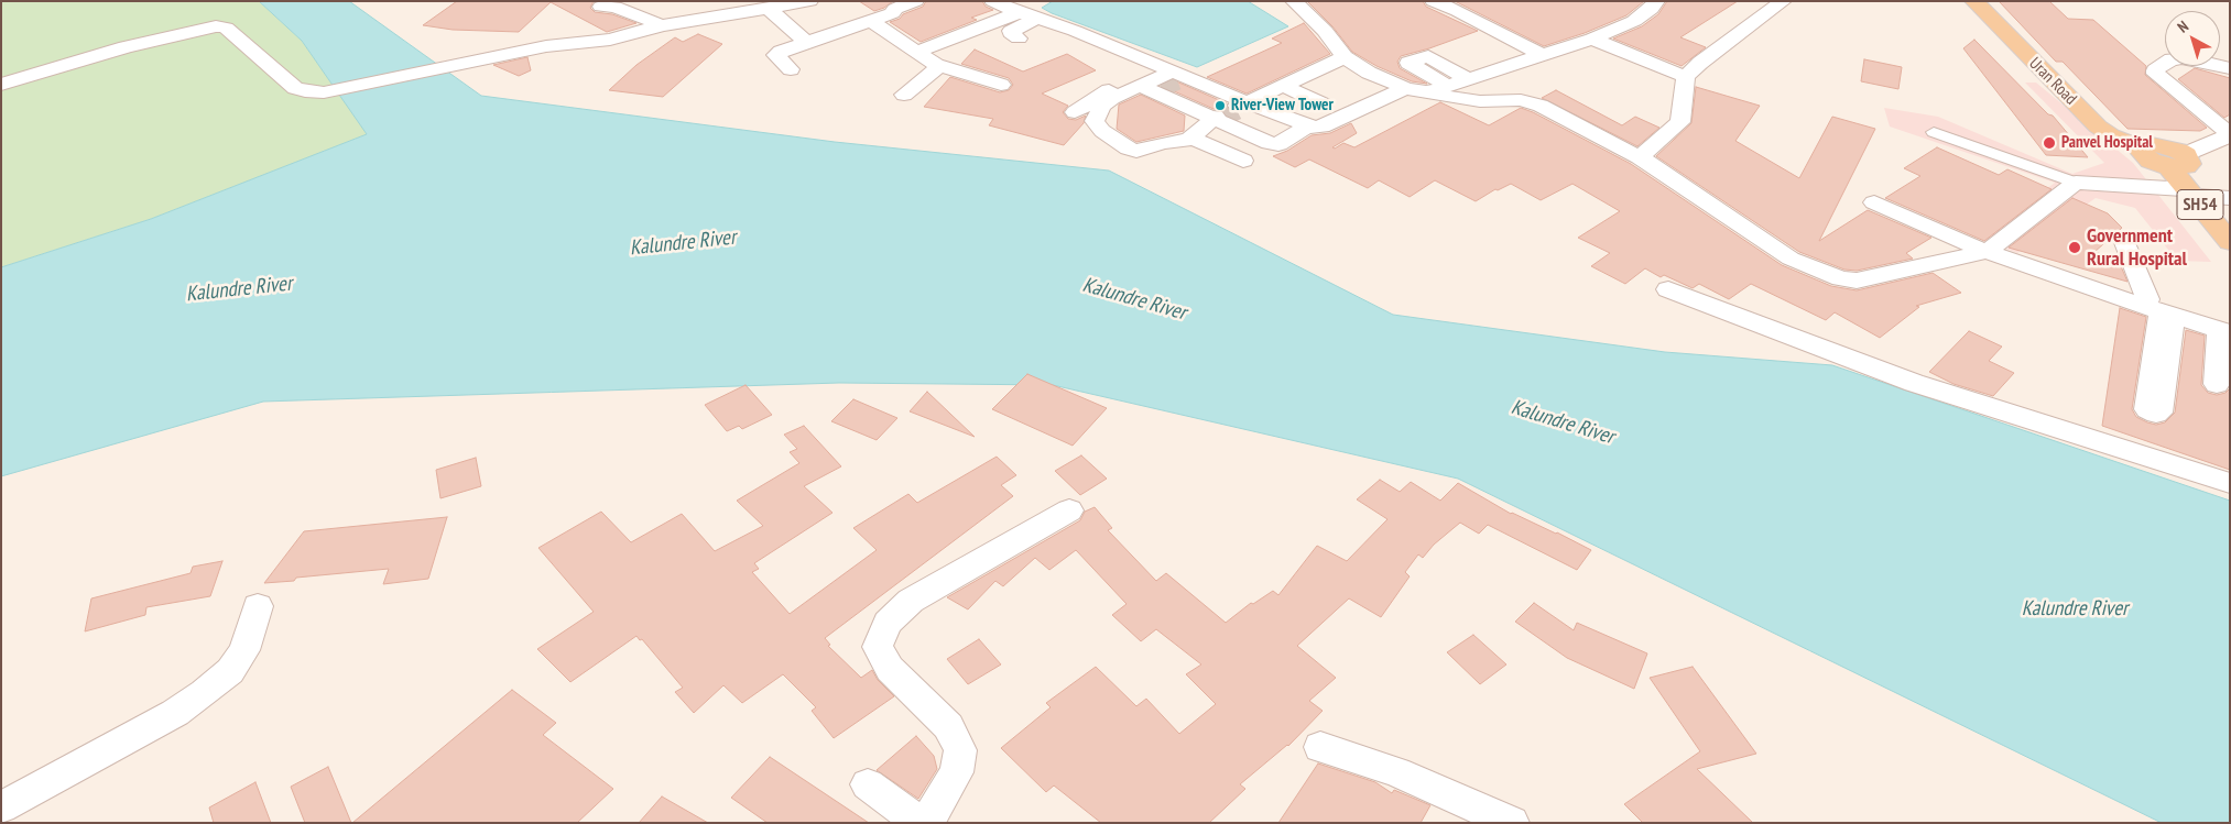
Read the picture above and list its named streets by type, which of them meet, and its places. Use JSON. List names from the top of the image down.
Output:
{
  "streets": {
    "main road": ["Uran Road", "SH54"]
  },
  "water": ["Kalundre River"],
  "places": ["River-View Tower", "Panvel Hospital", "Government Rural Hospital"],
  "north": "top left"
}
